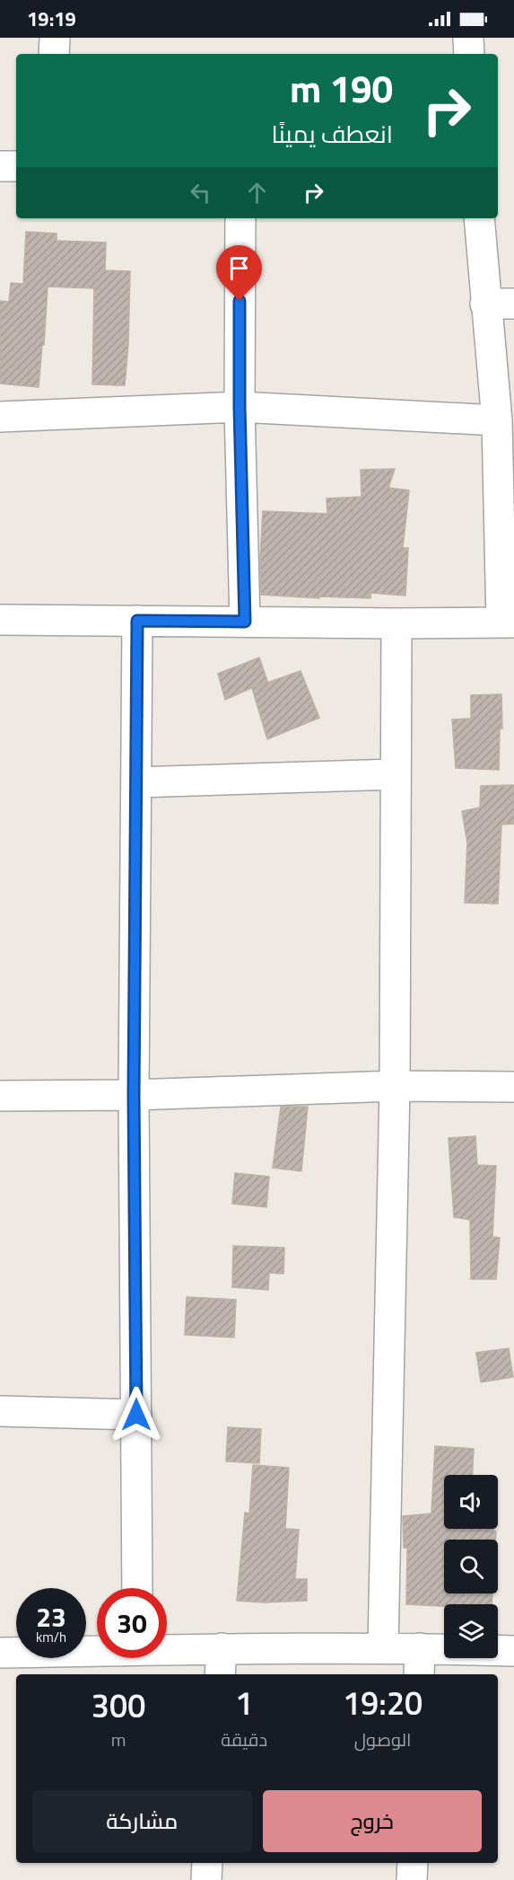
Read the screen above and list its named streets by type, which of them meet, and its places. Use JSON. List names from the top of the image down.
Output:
{
  "page": {
    "status": "19:19",
    "turn": ["190 m", "انعطف يمينًا"],
    "speed": "23 km/h",
    "limit": "30",
    "eta": [
      "19:20",
      "الوصول",
      "1",
      "دقيقة",
      "300",
      "m"
    ],
    "buttons": ["خروج", "مشاركة"]
  }
}
